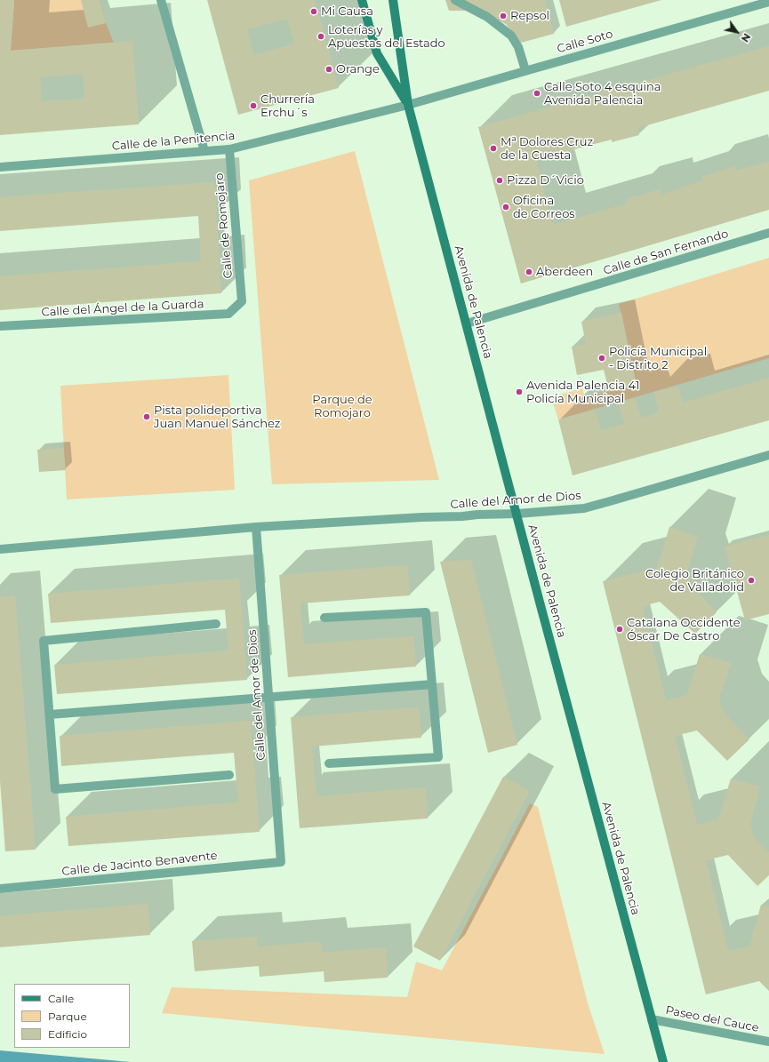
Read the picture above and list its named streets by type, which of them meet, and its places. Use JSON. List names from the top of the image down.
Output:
{
  "streets": {
    "main road": ["Avenida de Palencia"],
    "street": [
      "Calle Soto",
      "Calle de la Penitencia",
      "Calle de Romojaro",
      "Calle de San Fernando",
      "Calle del Ángel de la Guarda",
      "Calle del Amor de Dios",
      "Calle de Jacinto Benavente",
      "Paseo del Cauce"
    ]
  },
  "crossings": [
    ["Calle Soto", "Calle de la Penitencia"],
    ["Calle Soto", "Avenida de Palencia"],
    ["Calle de la Penitencia", "Calle de Romojaro"],
    ["Calle de la Penitencia", "Avenida de Palencia"],
    ["Calle de Romojaro", "Calle del Ángel de la Guarda"],
    ["Calle de San Fernando", "Avenida de Palencia"],
    ["Avenida de Palencia", "Calle del Amor de Dios"],
    ["Avenida de Palencia", "Paseo del Cauce"],
    ["Calle del Amor de Dios", "Calle de Jacinto Benavente"]
  ],
  "parks": ["Parque de Romojaro"],
  "places": [
    "Mi Causa",
    "Repsol",
    "Loterías y Apuestas del Estado",
    "Orange",
    "Calle Soto 4 esquina Avenida Palencia",
    "Churrería Erchu´s",
    "Mª Dolores Cruz de la Cuesta",
    "Pizza D´Vicio",
    "Oficina de Correos",
    "Aberdeen",
    "Policía Municipal - Distrito 2",
    "Avenida Palencia 41 Policía Municipal",
    "Pista polideportiva Juan Manuel Sánchez",
    "Colegio Británico de Valladolid",
    "Catalana Occidente Óscar De Castro"
  ],
  "legend": ["Calle", "Parque", "Edificio"],
  "north": "bottom right"
}
